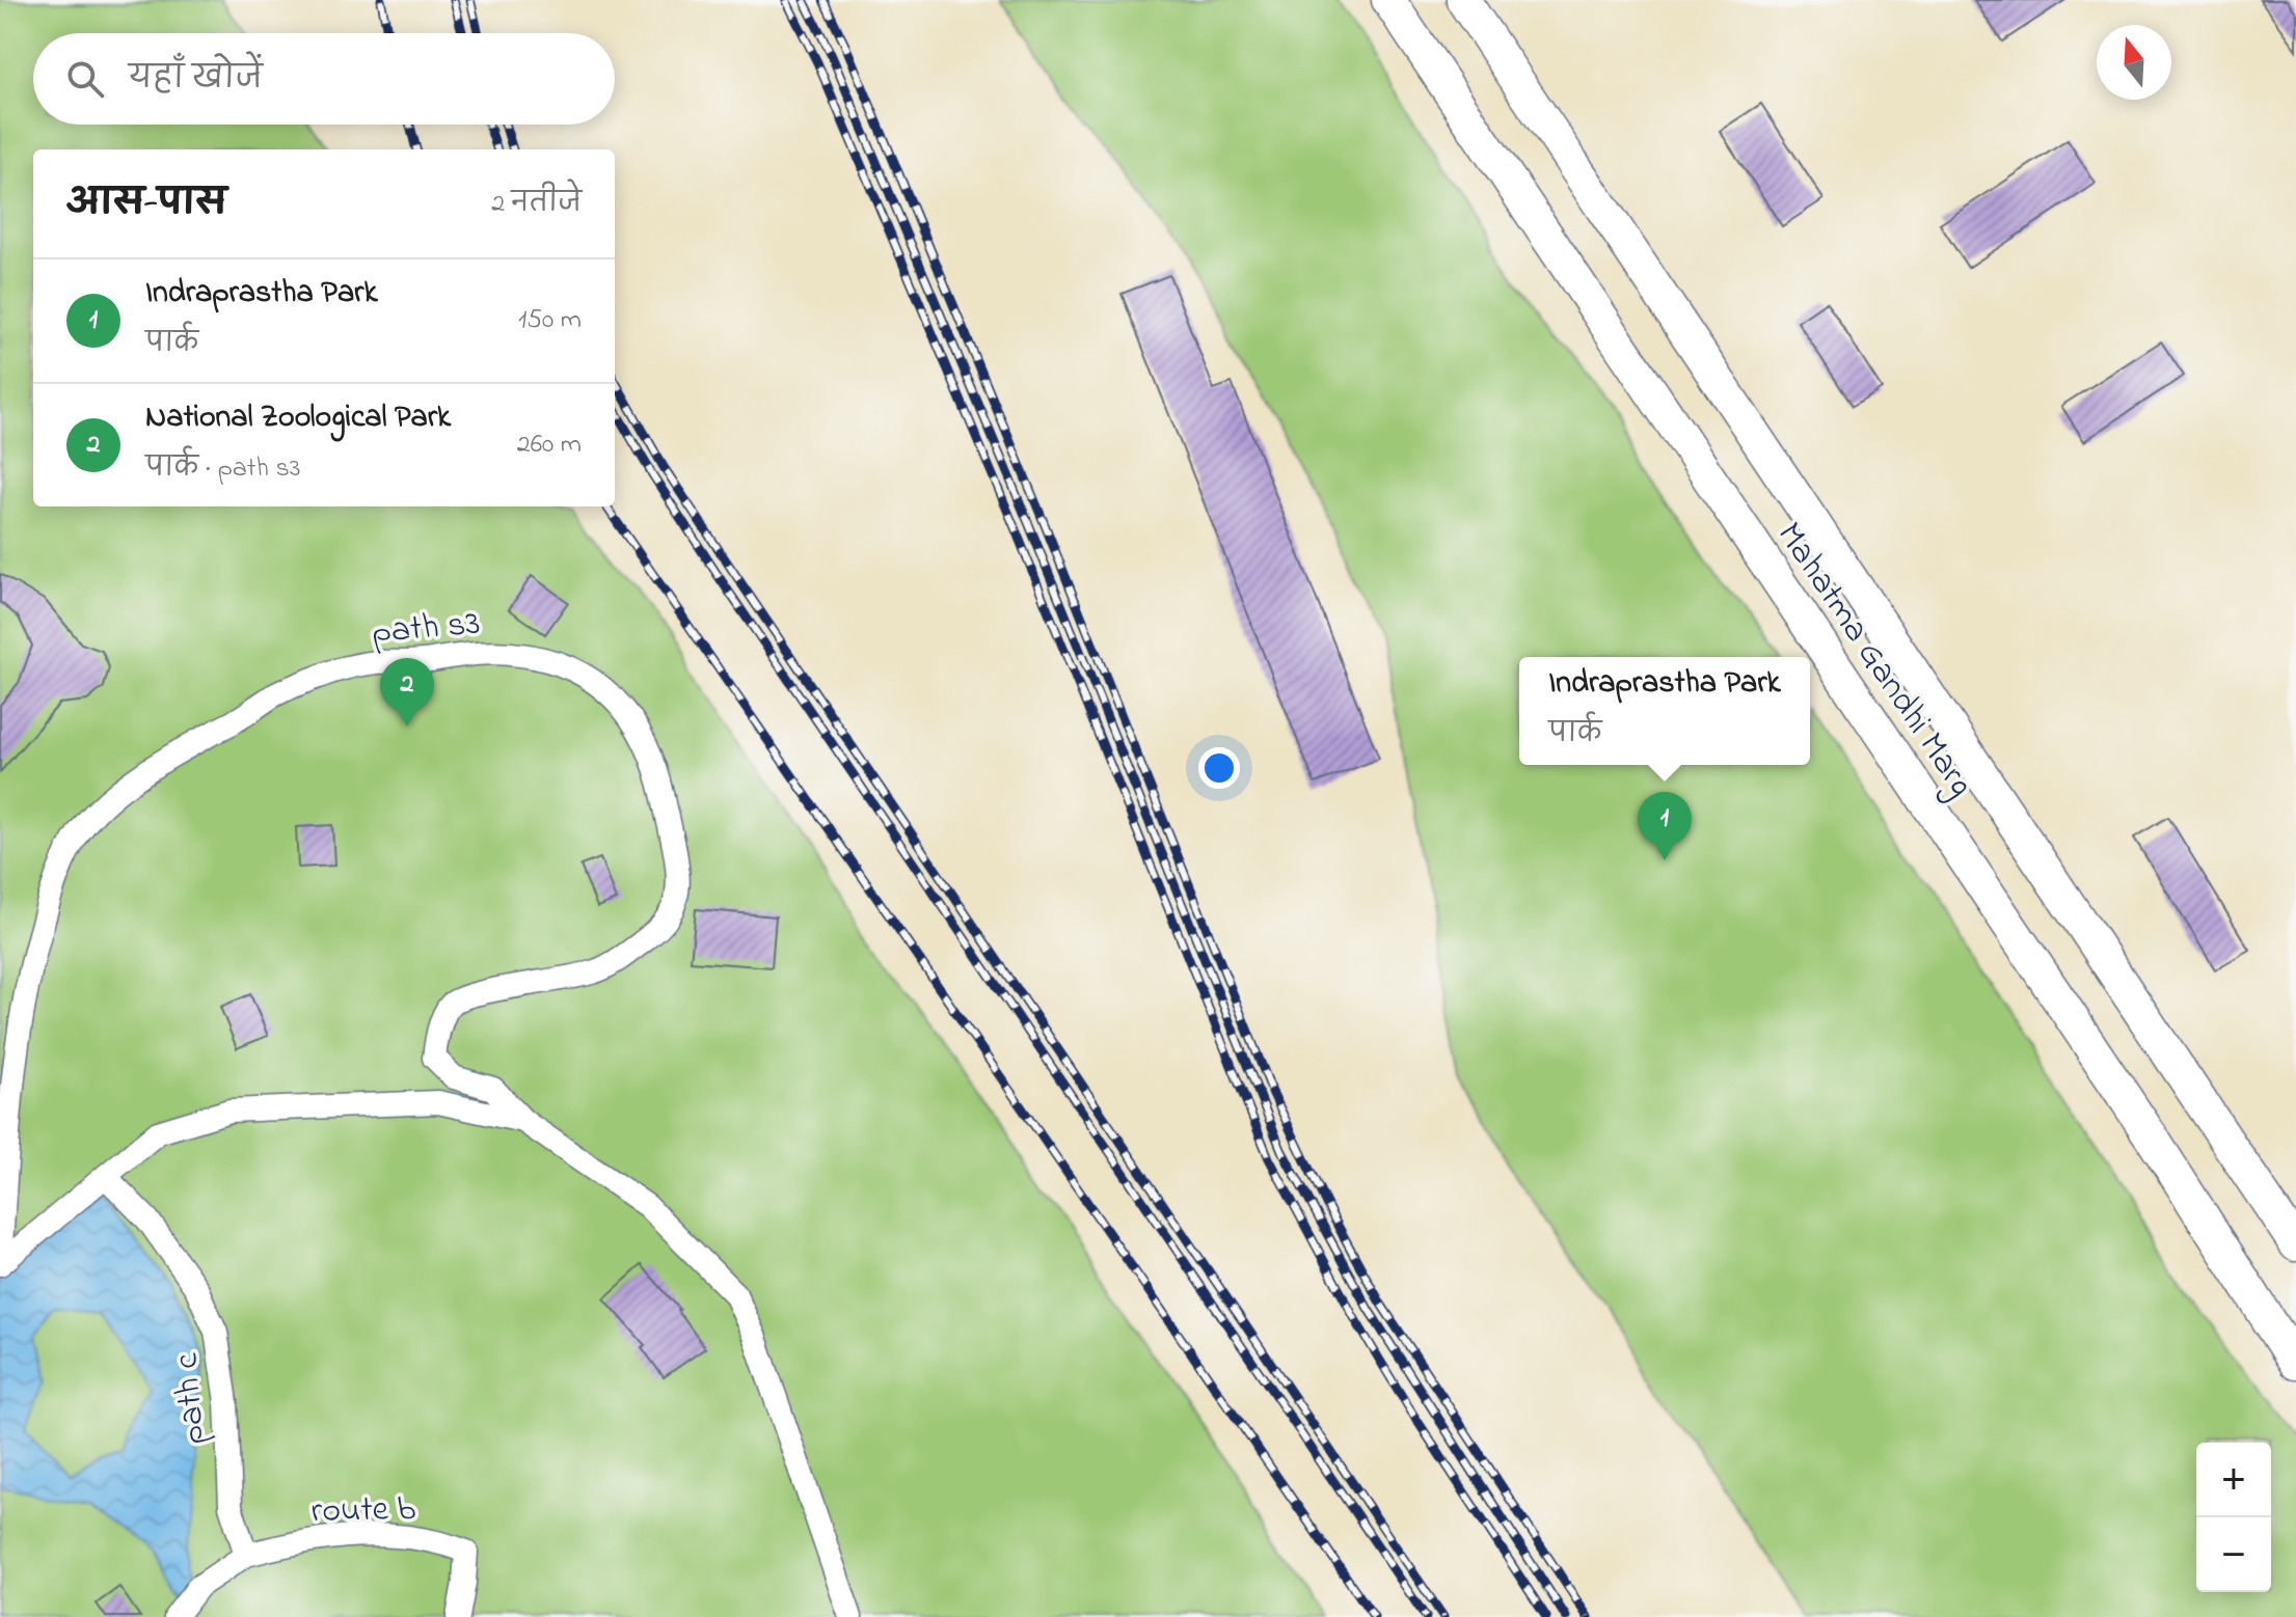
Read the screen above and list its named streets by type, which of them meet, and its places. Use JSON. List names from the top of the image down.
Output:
{
  "streets": {
    "highway": ["Mahatma Gandhi Marg"],
    "street": ["path s3", "path c", "route b"]
  },
  "crossings": [
    ["path c", "route b"]
  ],
  "north": "top",
  "page": {
    "search": "यहाँ खोजें",
    "heading": ["आस-पास", "2 नतीजे"],
    "list": [
      {
        "mark": "1",
        "name": "Indraprastha Park",
        "note": "पार्क",
        "value": "150 m"
      },
      {
        "mark": "2",
        "name": "National Zoological Park",
        "note": "पार्क · path s3",
        "value": "260 m"
      }
    ],
    "popup": ["Indraprastha Park", "पार्क"],
    "pins": ["2", "1"],
    "map_buttons": ["+", "−"]
  }
}
